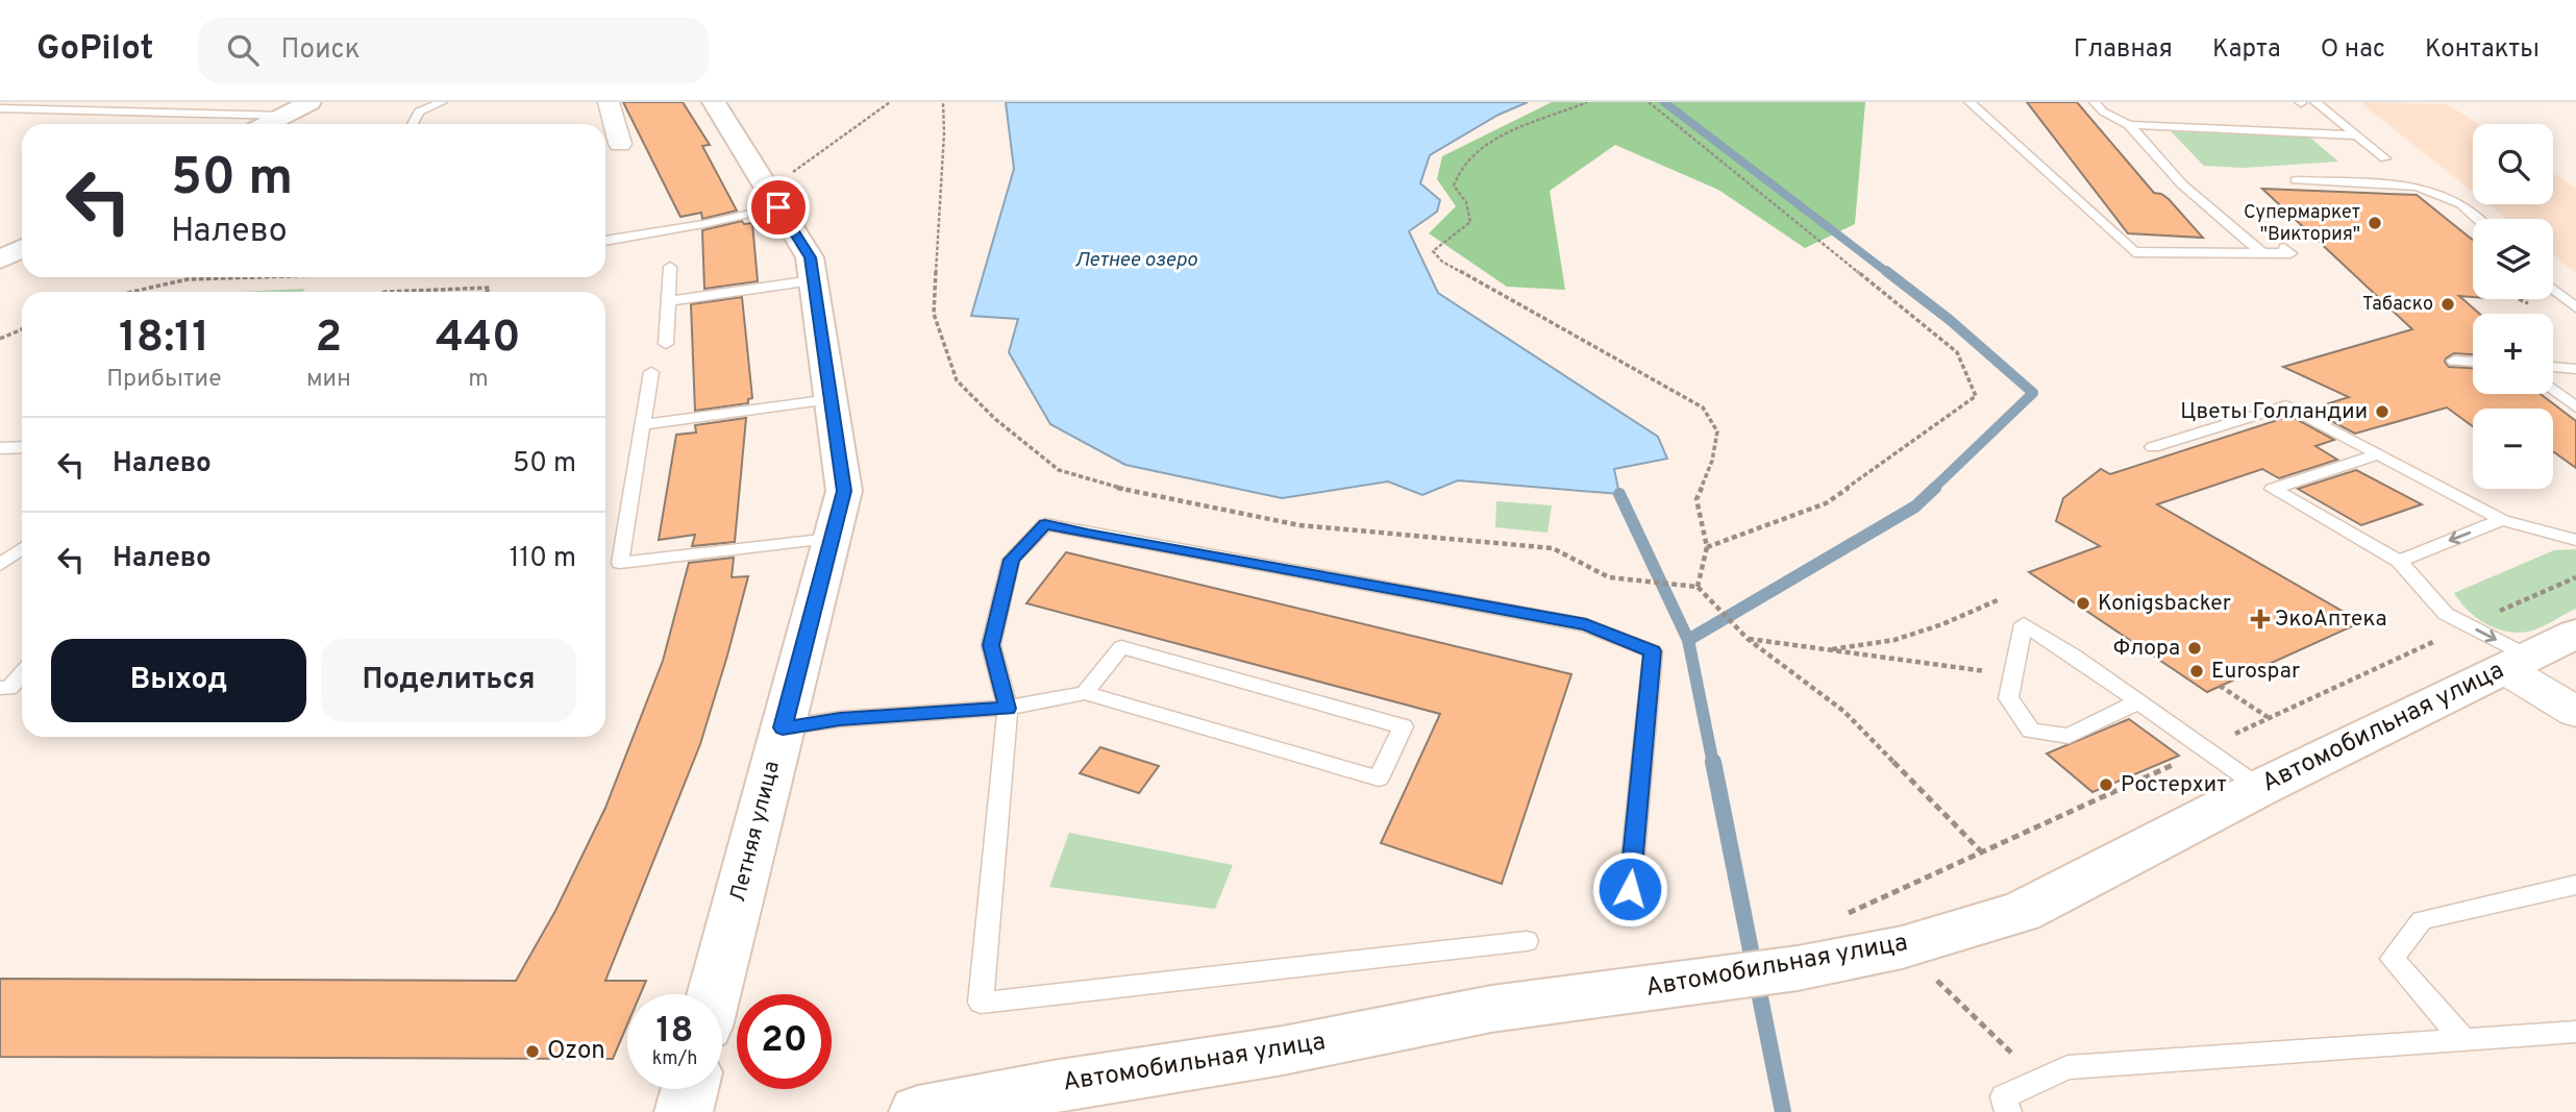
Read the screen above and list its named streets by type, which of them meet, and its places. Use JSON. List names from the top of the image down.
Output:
{
  "streets": {
    "street": ["Автомобильная улица", "Летняя улица"]
  },
  "water": ["Летнее озеро"],
  "places": {
    "other": [
      "Супермаркет \"Виктория\"",
      "Табаско",
      "Цветы Голландии",
      "Konigsbacker",
      "Флора",
      "Eurospar",
      "Ростерхит",
      "Ozon"
    ],
    "health": ["ЭкоАптека"]
  },
  "page": {
    "header": "GoPilot",
    "search": "Поиск",
    "nav": [
      "Главная",
      "Карта",
      "О нас",
      "Контакты"
    ],
    "map_buttons": ["+", "−"],
    "turn": ["50 m", "Налево"],
    "eta": [
      "18:11",
      "Прибытие",
      "2",
      "мин",
      "440",
      "m"
    ],
    "list": [
      {
        "name": "Налево",
        "value": "50 m"
      },
      {
        "name": "Налево",
        "value": "110 m"
      }
    ],
    "buttons": ["Выход", "Поделиться"],
    "speed": "18 km/h",
    "limit": "20"
  }
}
